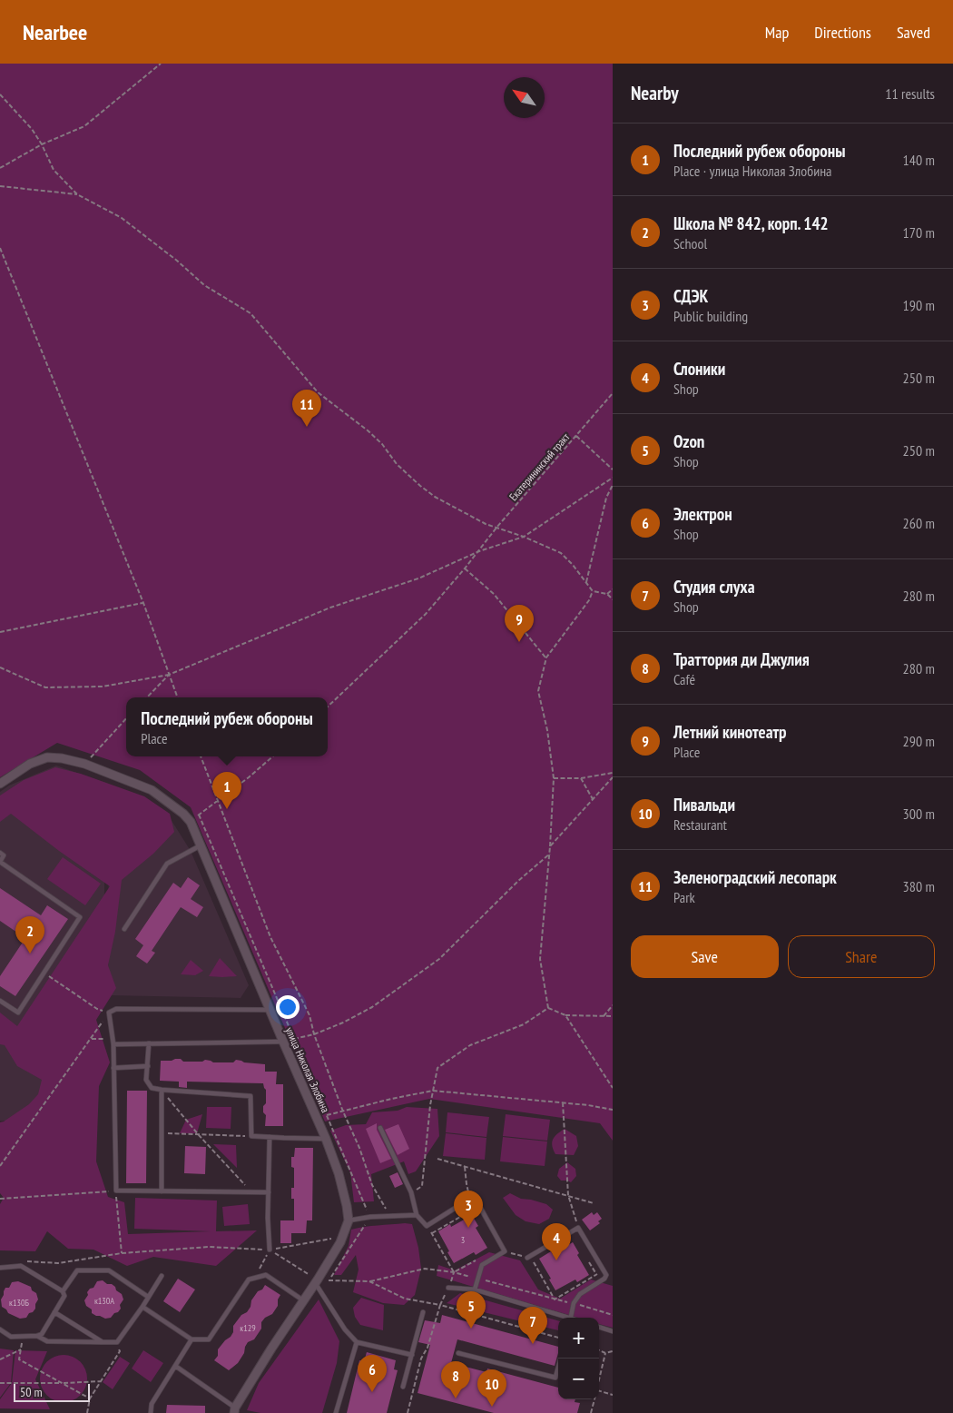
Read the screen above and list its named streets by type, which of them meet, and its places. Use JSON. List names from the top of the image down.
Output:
{
  "streets": {
    "street": ["улица Николая Злобина"],
    "path": ["Екатерининский тракт"]
  },
  "house_numbers": [
    "3",
    "к130А",
    "к130Б",
    "к129"
  ],
  "scale_bar": "50 m",
  "north": "top left",
  "page": {
    "header": "Nearbee",
    "nav": ["Map", "Directions", "Saved"],
    "heading": ["Nearby", "11 results"],
    "list": [
      {
        "mark": "1",
        "name": "Последний рубеж обороны",
        "note": "Place · улица Николая Злобина",
        "value": "140 m"
      },
      {
        "mark": "2",
        "name": "Школа № 842, корп. 142",
        "note": "School",
        "value": "170 m"
      },
      {
        "mark": "3",
        "name": "СДЭК",
        "note": "Public building",
        "value": "190 m"
      },
      {
        "mark": "4",
        "name": "Слоники",
        "note": "Shop",
        "value": "250 m"
      },
      {
        "mark": "5",
        "name": "Ozon",
        "note": "Shop",
        "value": "250 m"
      },
      {
        "mark": "6",
        "name": "Электрон",
        "note": "Shop",
        "value": "260 m"
      },
      {
        "mark": "7",
        "name": "Студия слуха",
        "note": "Shop",
        "value": "280 m"
      },
      {
        "mark": "8",
        "name": "Траттория ди Джулия",
        "note": "Café",
        "value": "280 m"
      },
      {
        "mark": "9",
        "name": "Летний кинотеатр",
        "note": "Place",
        "value": "290 m"
      },
      {
        "mark": "10",
        "name": "Пивальди",
        "note": "Restaurant",
        "value": "300 m"
      },
      {
        "mark": "11",
        "name": "Зеленоградский лесопарк",
        "note": "Park",
        "value": "380 m"
      }
    ],
    "pins": [
      "11",
      "9",
      "1",
      "2",
      "3",
      "4",
      "5",
      "7",
      "6",
      "8",
      "10"
    ],
    "popup": ["Последний рубеж обороны", "Place"],
    "buttons": ["Save", "Share"],
    "map_buttons": ["+", "−"],
    "scale": "50 m"
  }
}
